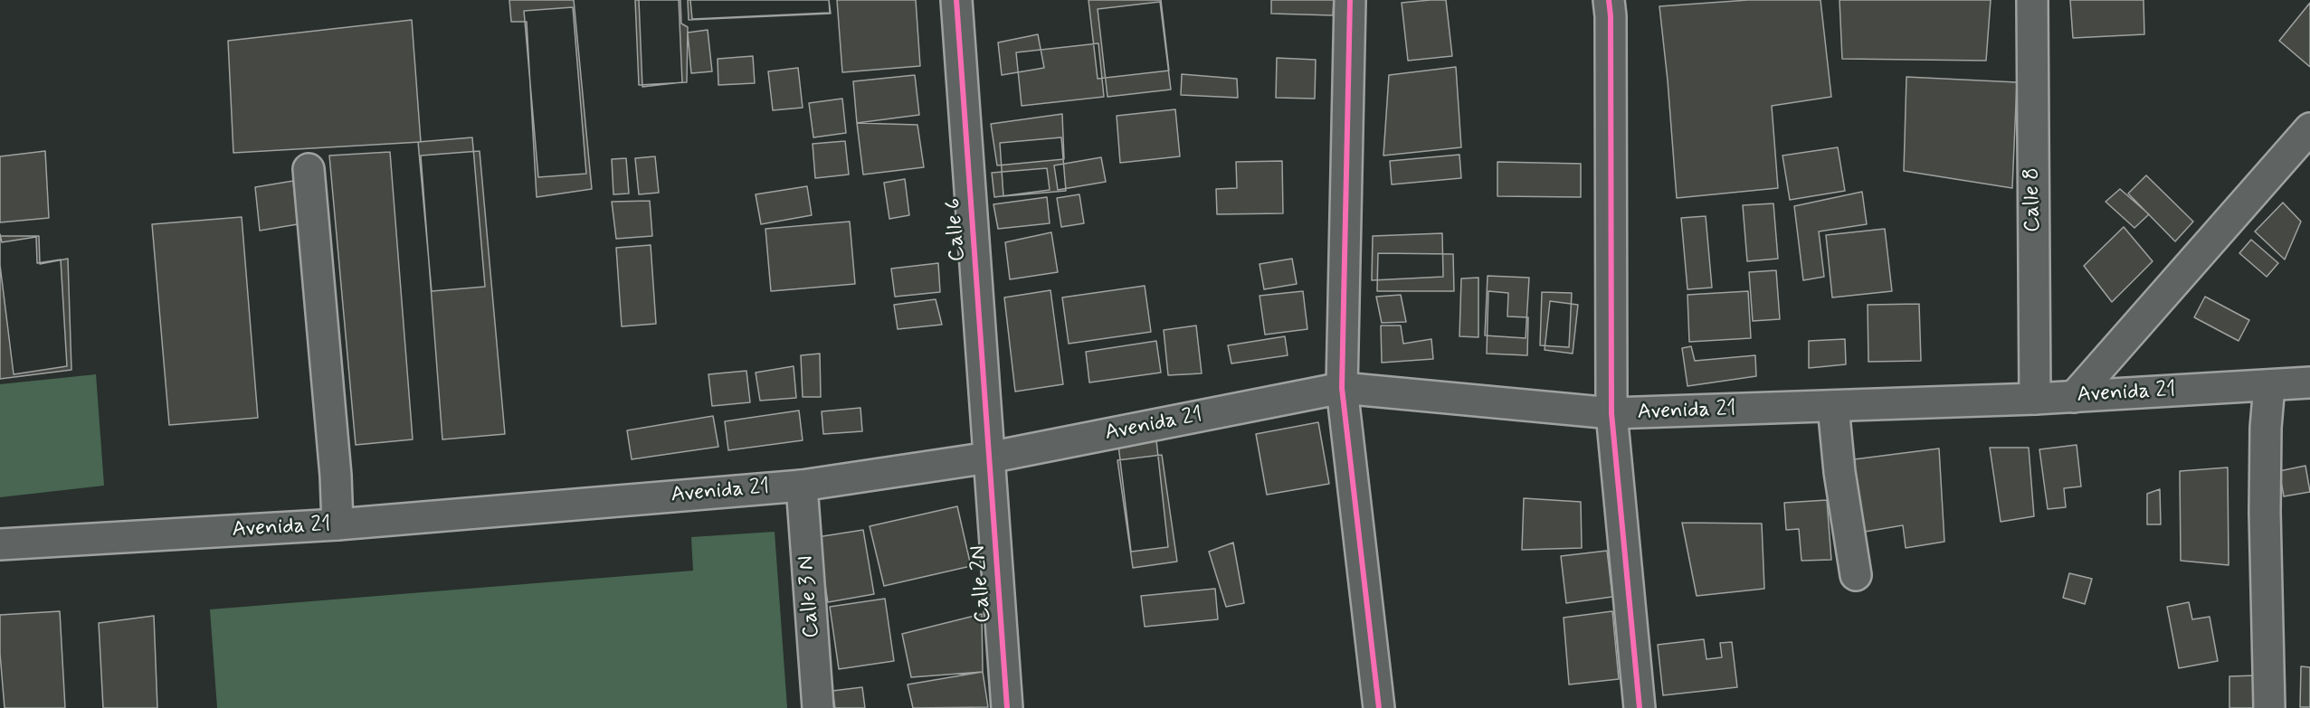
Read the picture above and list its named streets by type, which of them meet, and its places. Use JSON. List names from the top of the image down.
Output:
{
  "streets": {
    "street": [
      "Calle 8",
      "Calle 6",
      "Avenida 21",
      "Calle 2N",
      "Calle 3 N"
    ]
  },
  "crossings": [
    ["Calle 8", "Avenida 21"],
    ["Calle 6", "Avenida 21"],
    ["Calle 6", "Calle 2N"],
    ["Avenida 21", "Calle 2N"],
    ["Avenida 21", "Calle 3 N"]
  ]
}
